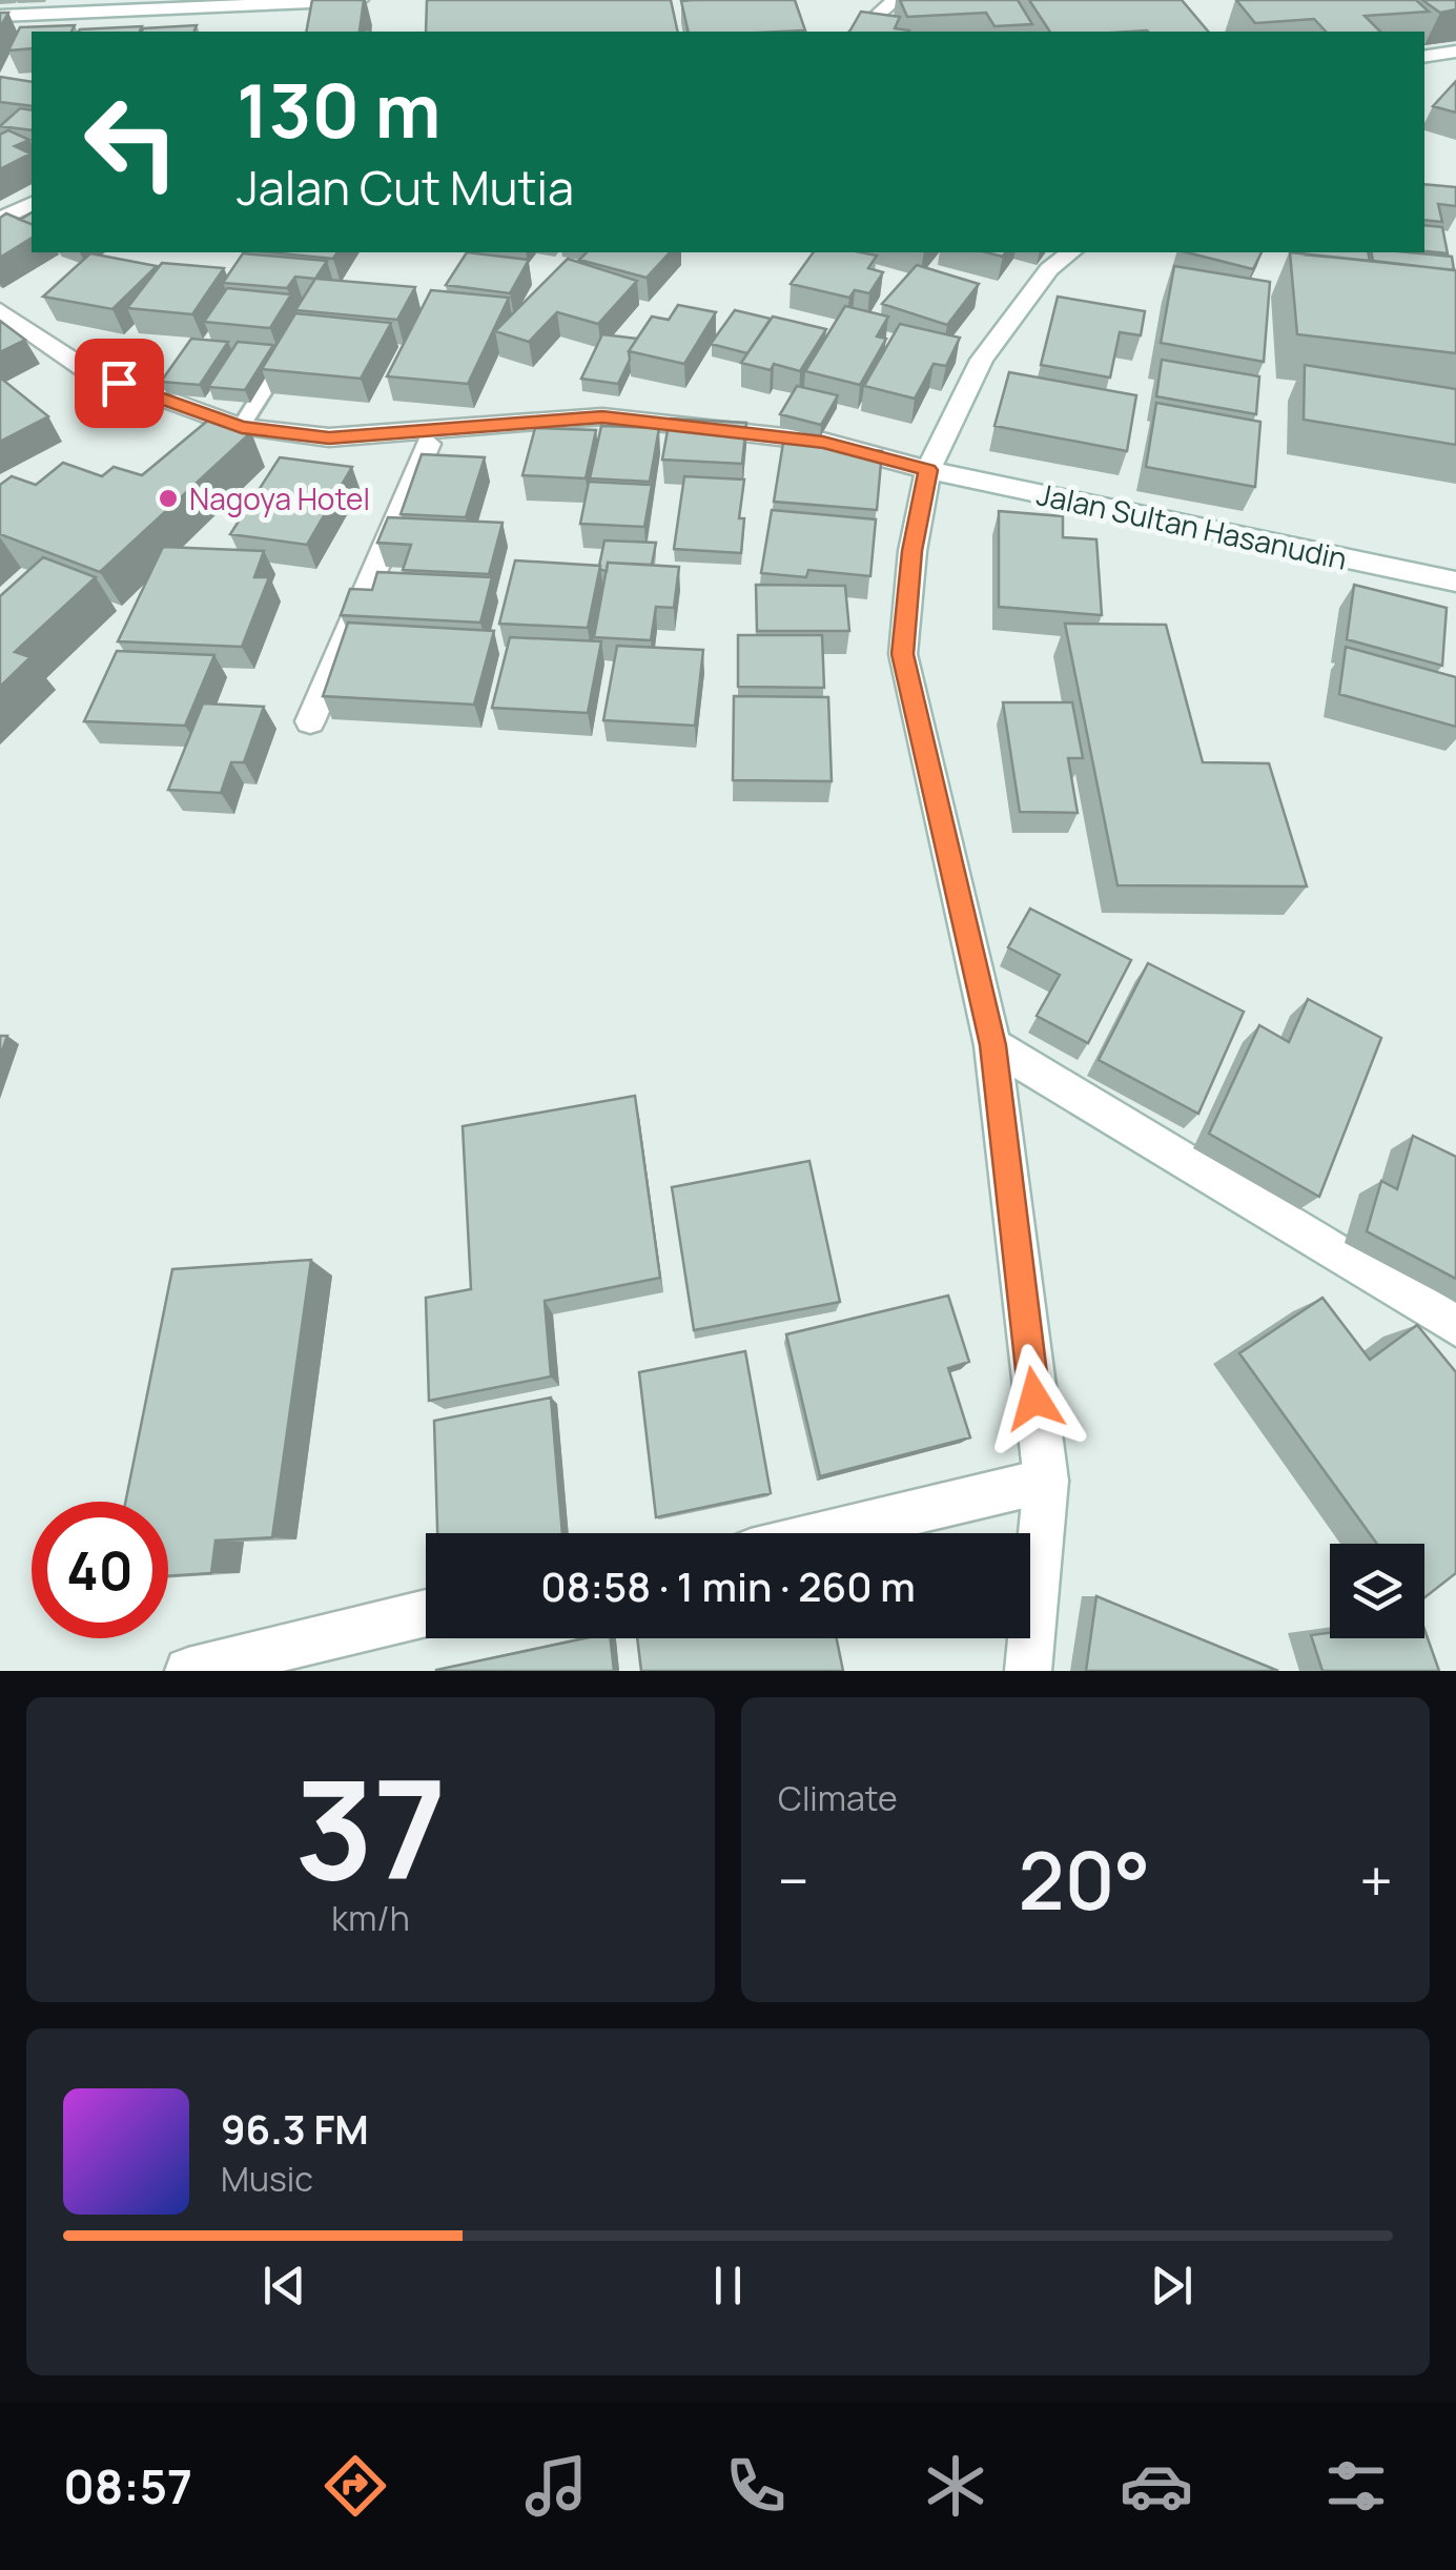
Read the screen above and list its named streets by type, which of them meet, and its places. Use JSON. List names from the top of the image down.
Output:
{
  "streets": {
    "street": ["Jalan Sultan Hasanudin"]
  },
  "places": ["Nagoya Hotel"],
  "page": {
    "turn": ["130 m", "Jalan Cut Mutia"],
    "limit": "40",
    "trip": "08:58 · 1 min · 260 m",
    "tile": [
      ["37", "km/h"],
      "Climate"
    ],
    "heat": ["−", "20°", "+"],
    "song": ["96.3 FM", "Music"],
    "tabs": "08:57"
  }
}
